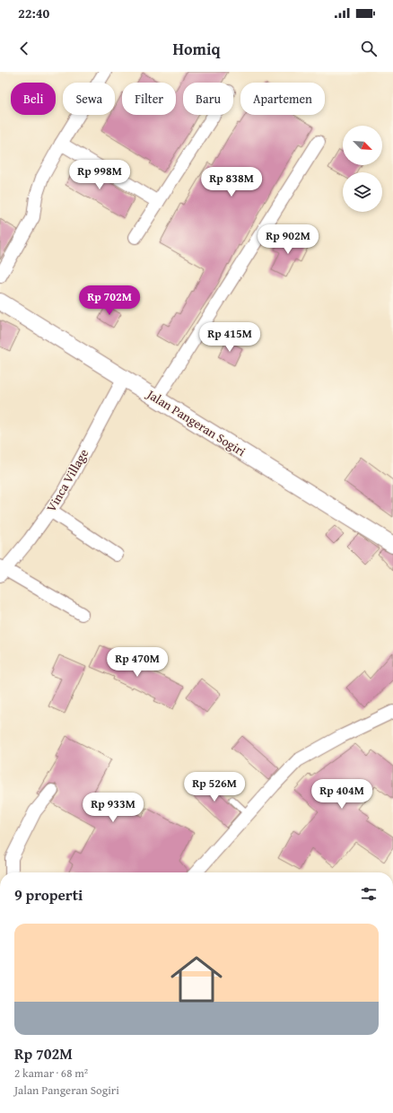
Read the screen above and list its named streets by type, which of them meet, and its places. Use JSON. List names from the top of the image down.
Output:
{
  "streets": {
    "street": ["Jalan Pangeran Sogiri", "Vinca Village"]
  },
  "crossings": [
    ["Jalan Pangeran Sogiri", "Vinca Village"]
  ],
  "north": "bottom right",
  "page": {
    "status": "22:40",
    "header": "Homiq",
    "chip": [
      "Beli",
      "Sewa",
      "Filter",
      "Baru",
      "Apartemen"
    ],
    "price": [
      "Rp 998M",
      "Rp 838M",
      "Rp 902M",
      "Rp 702M",
      "Rp 415M",
      "Rp 470M",
      "Rp 526M",
      "Rp 404M",
      "Rp 933M"
    ],
    "heading": "9 properti",
    "list": [
      {
        "name": "Rp 702M",
        "note": "2 kamar · 68 m² · Jalan Pangeran Sogiri"
      }
    ]
  }
}
